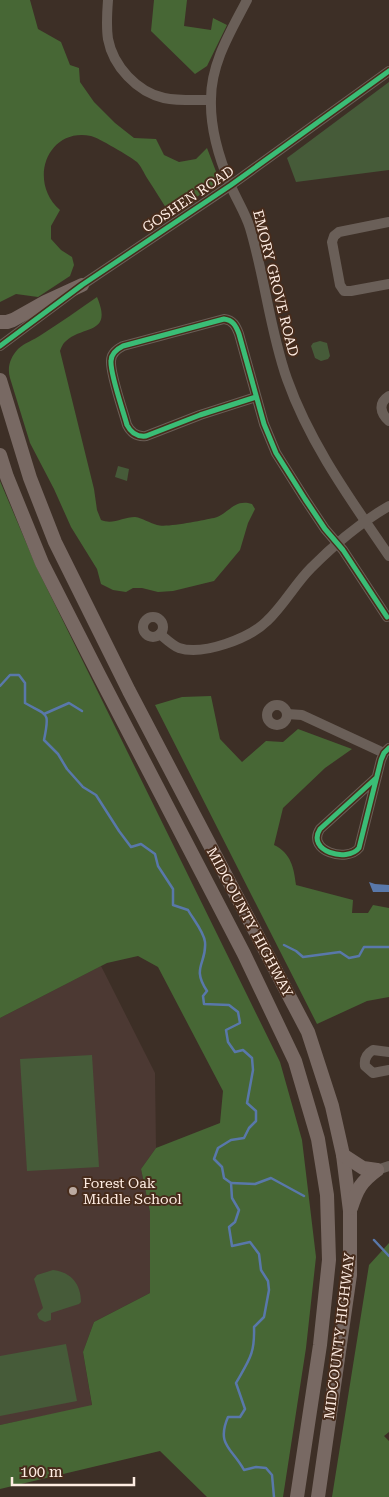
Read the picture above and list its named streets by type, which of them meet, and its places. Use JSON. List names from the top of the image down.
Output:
{
  "streets": {
    "main road": ["MIDCOUNTY HIGHWAY"],
    "street": ["GOSHEN ROAD", "EMORY GROVE ROAD"]
  },
  "crossings": [
    ["GOSHEN ROAD", "EMORY GROVE ROAD"]
  ],
  "places": ["Forest Oak Middle School"],
  "scale_bar": "100 m"
}
